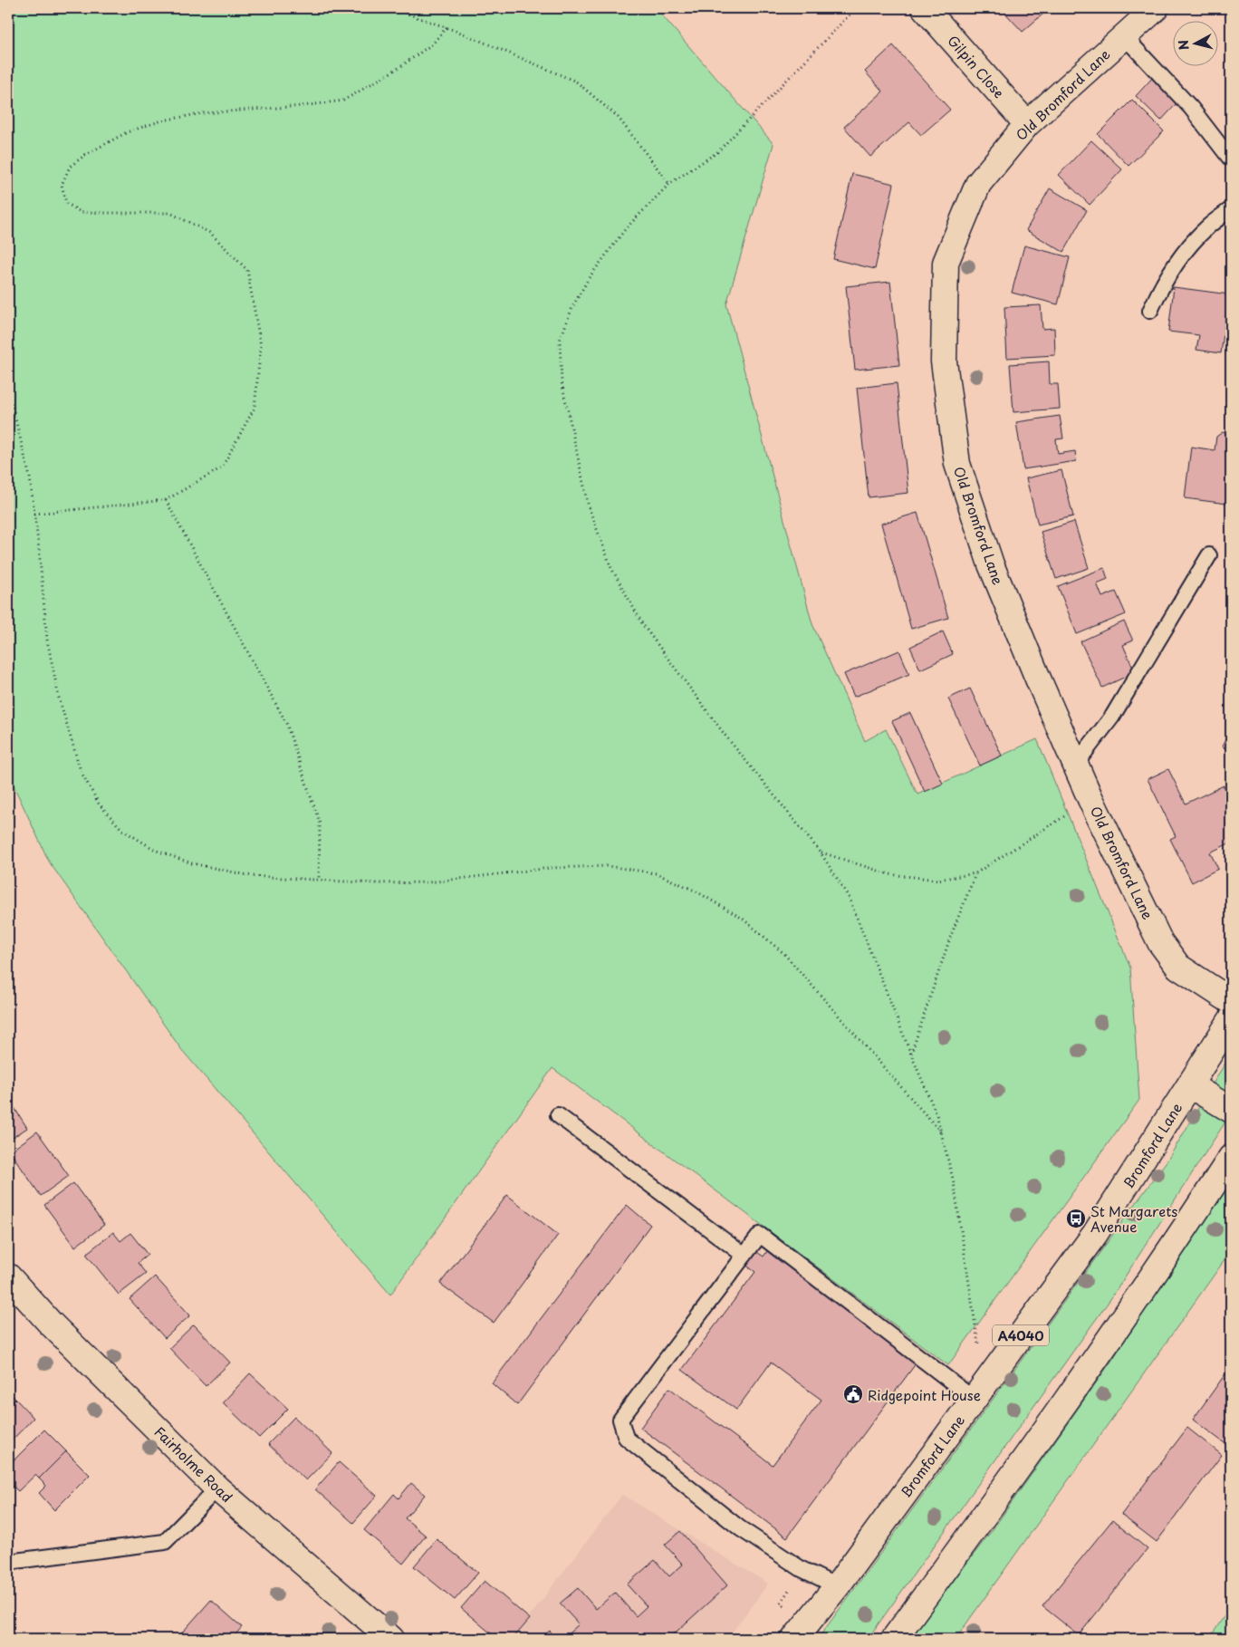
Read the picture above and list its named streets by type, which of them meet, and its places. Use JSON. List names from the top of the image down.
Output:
{
  "streets": {
    "street": [
      "Gilpin Close",
      "Old Bromford Lane",
      "Bromford Lane",
      "A4040",
      "Fairholme Road"
    ]
  },
  "crossings": [
    ["Gilpin Close", "Old Bromford Lane"]
  ],
  "places": {
    "bus stop": ["St Margarets Avenue"],
    "public building": ["Ridgepoint House"]
  },
  "north": "left"
}
